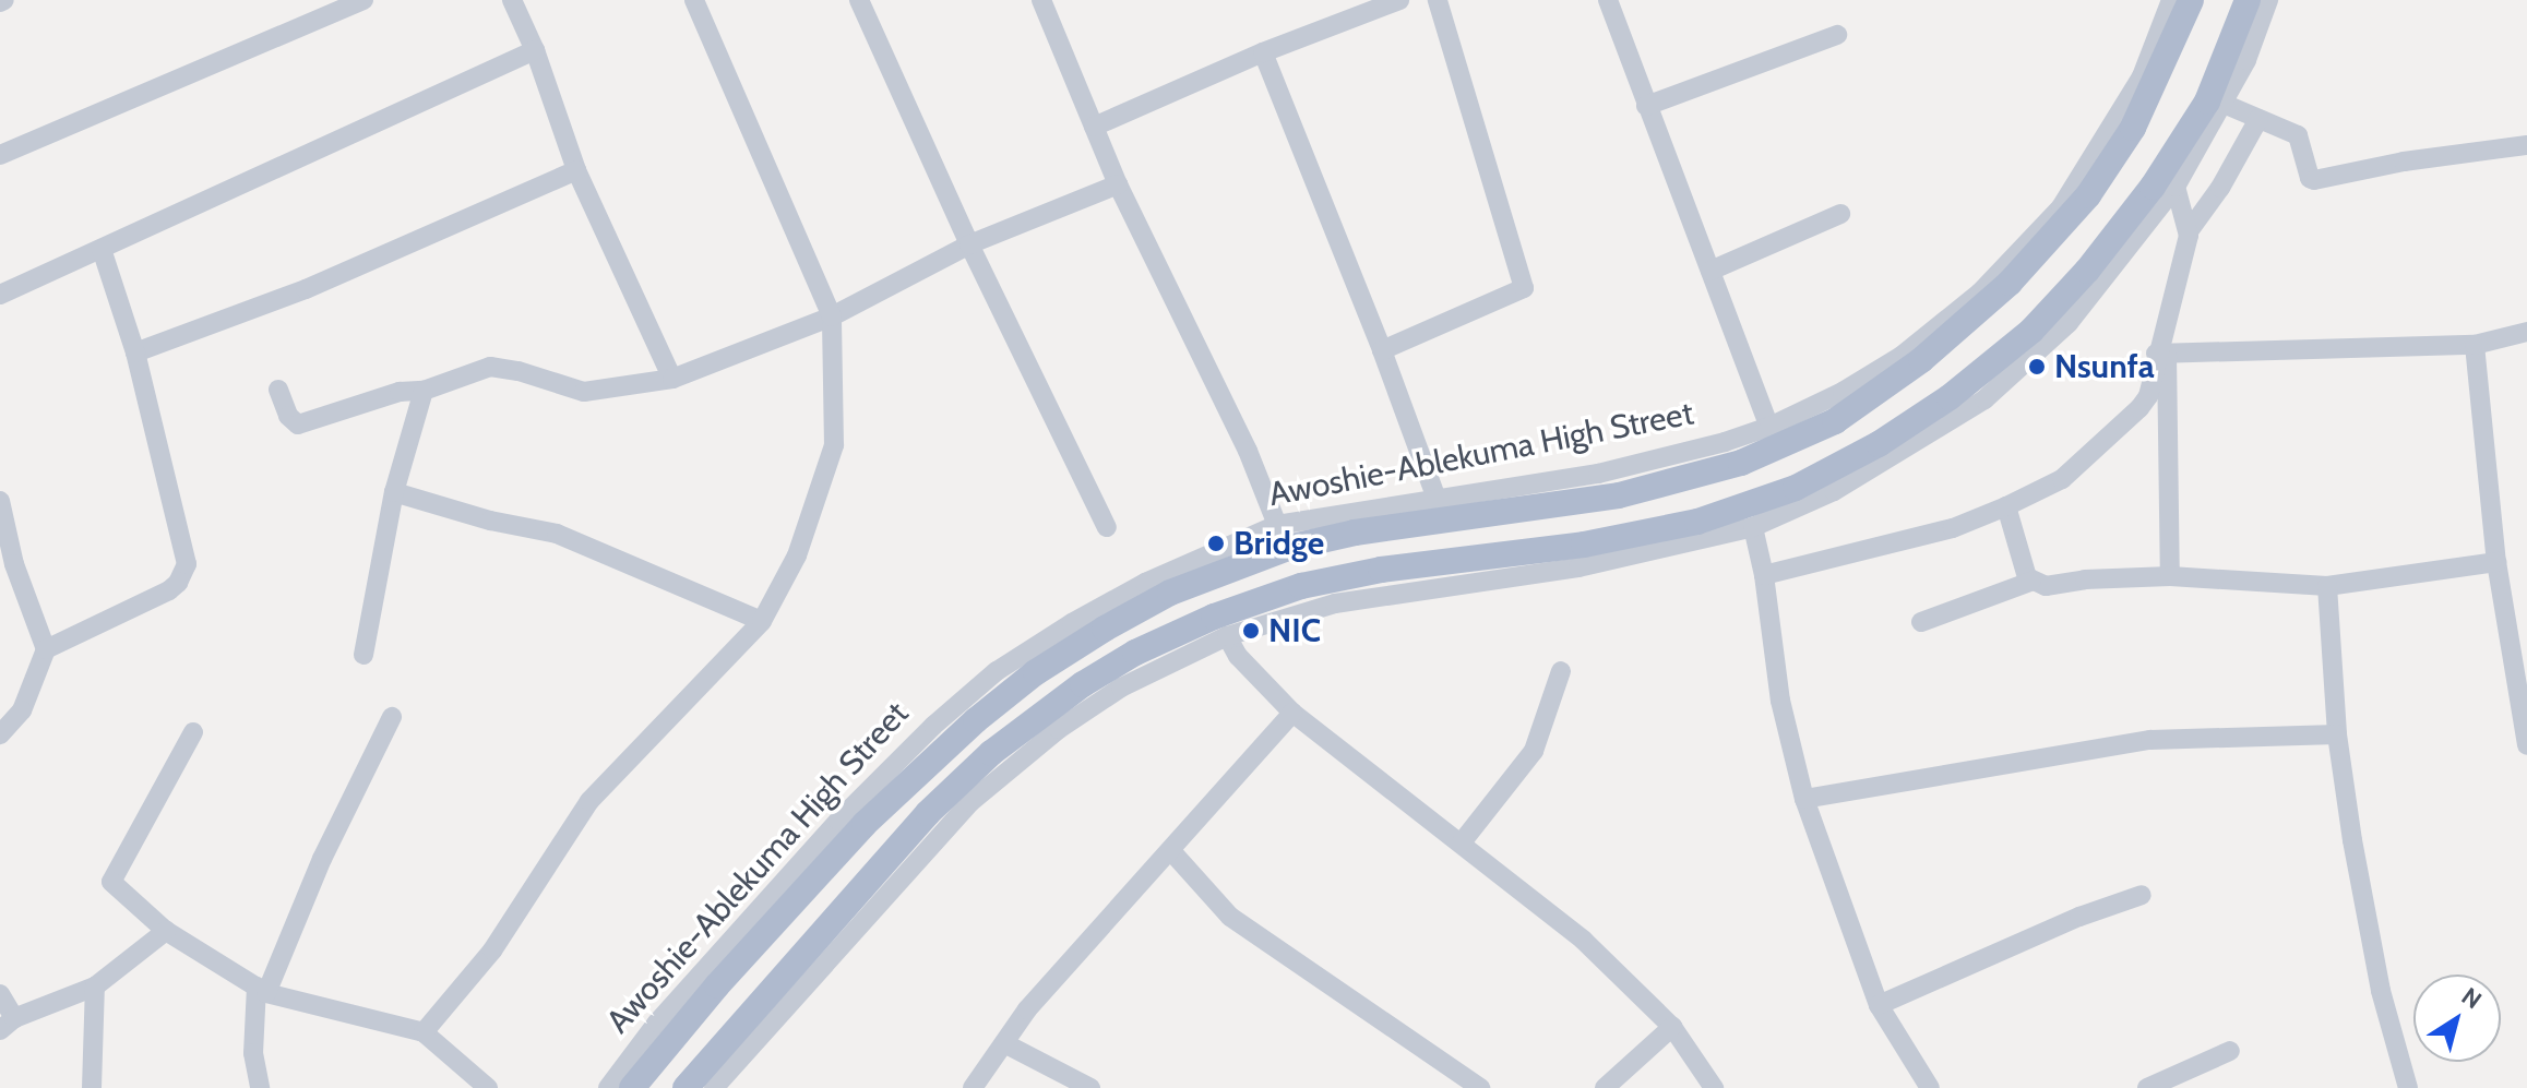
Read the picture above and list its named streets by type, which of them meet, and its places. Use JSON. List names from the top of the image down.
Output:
{
  "streets": {
    "main road": ["Awoshie-Ablekuma High Street"]
  },
  "places": ["Nsunfa", "Bridge", "NIC"],
  "north": "top right"
}
